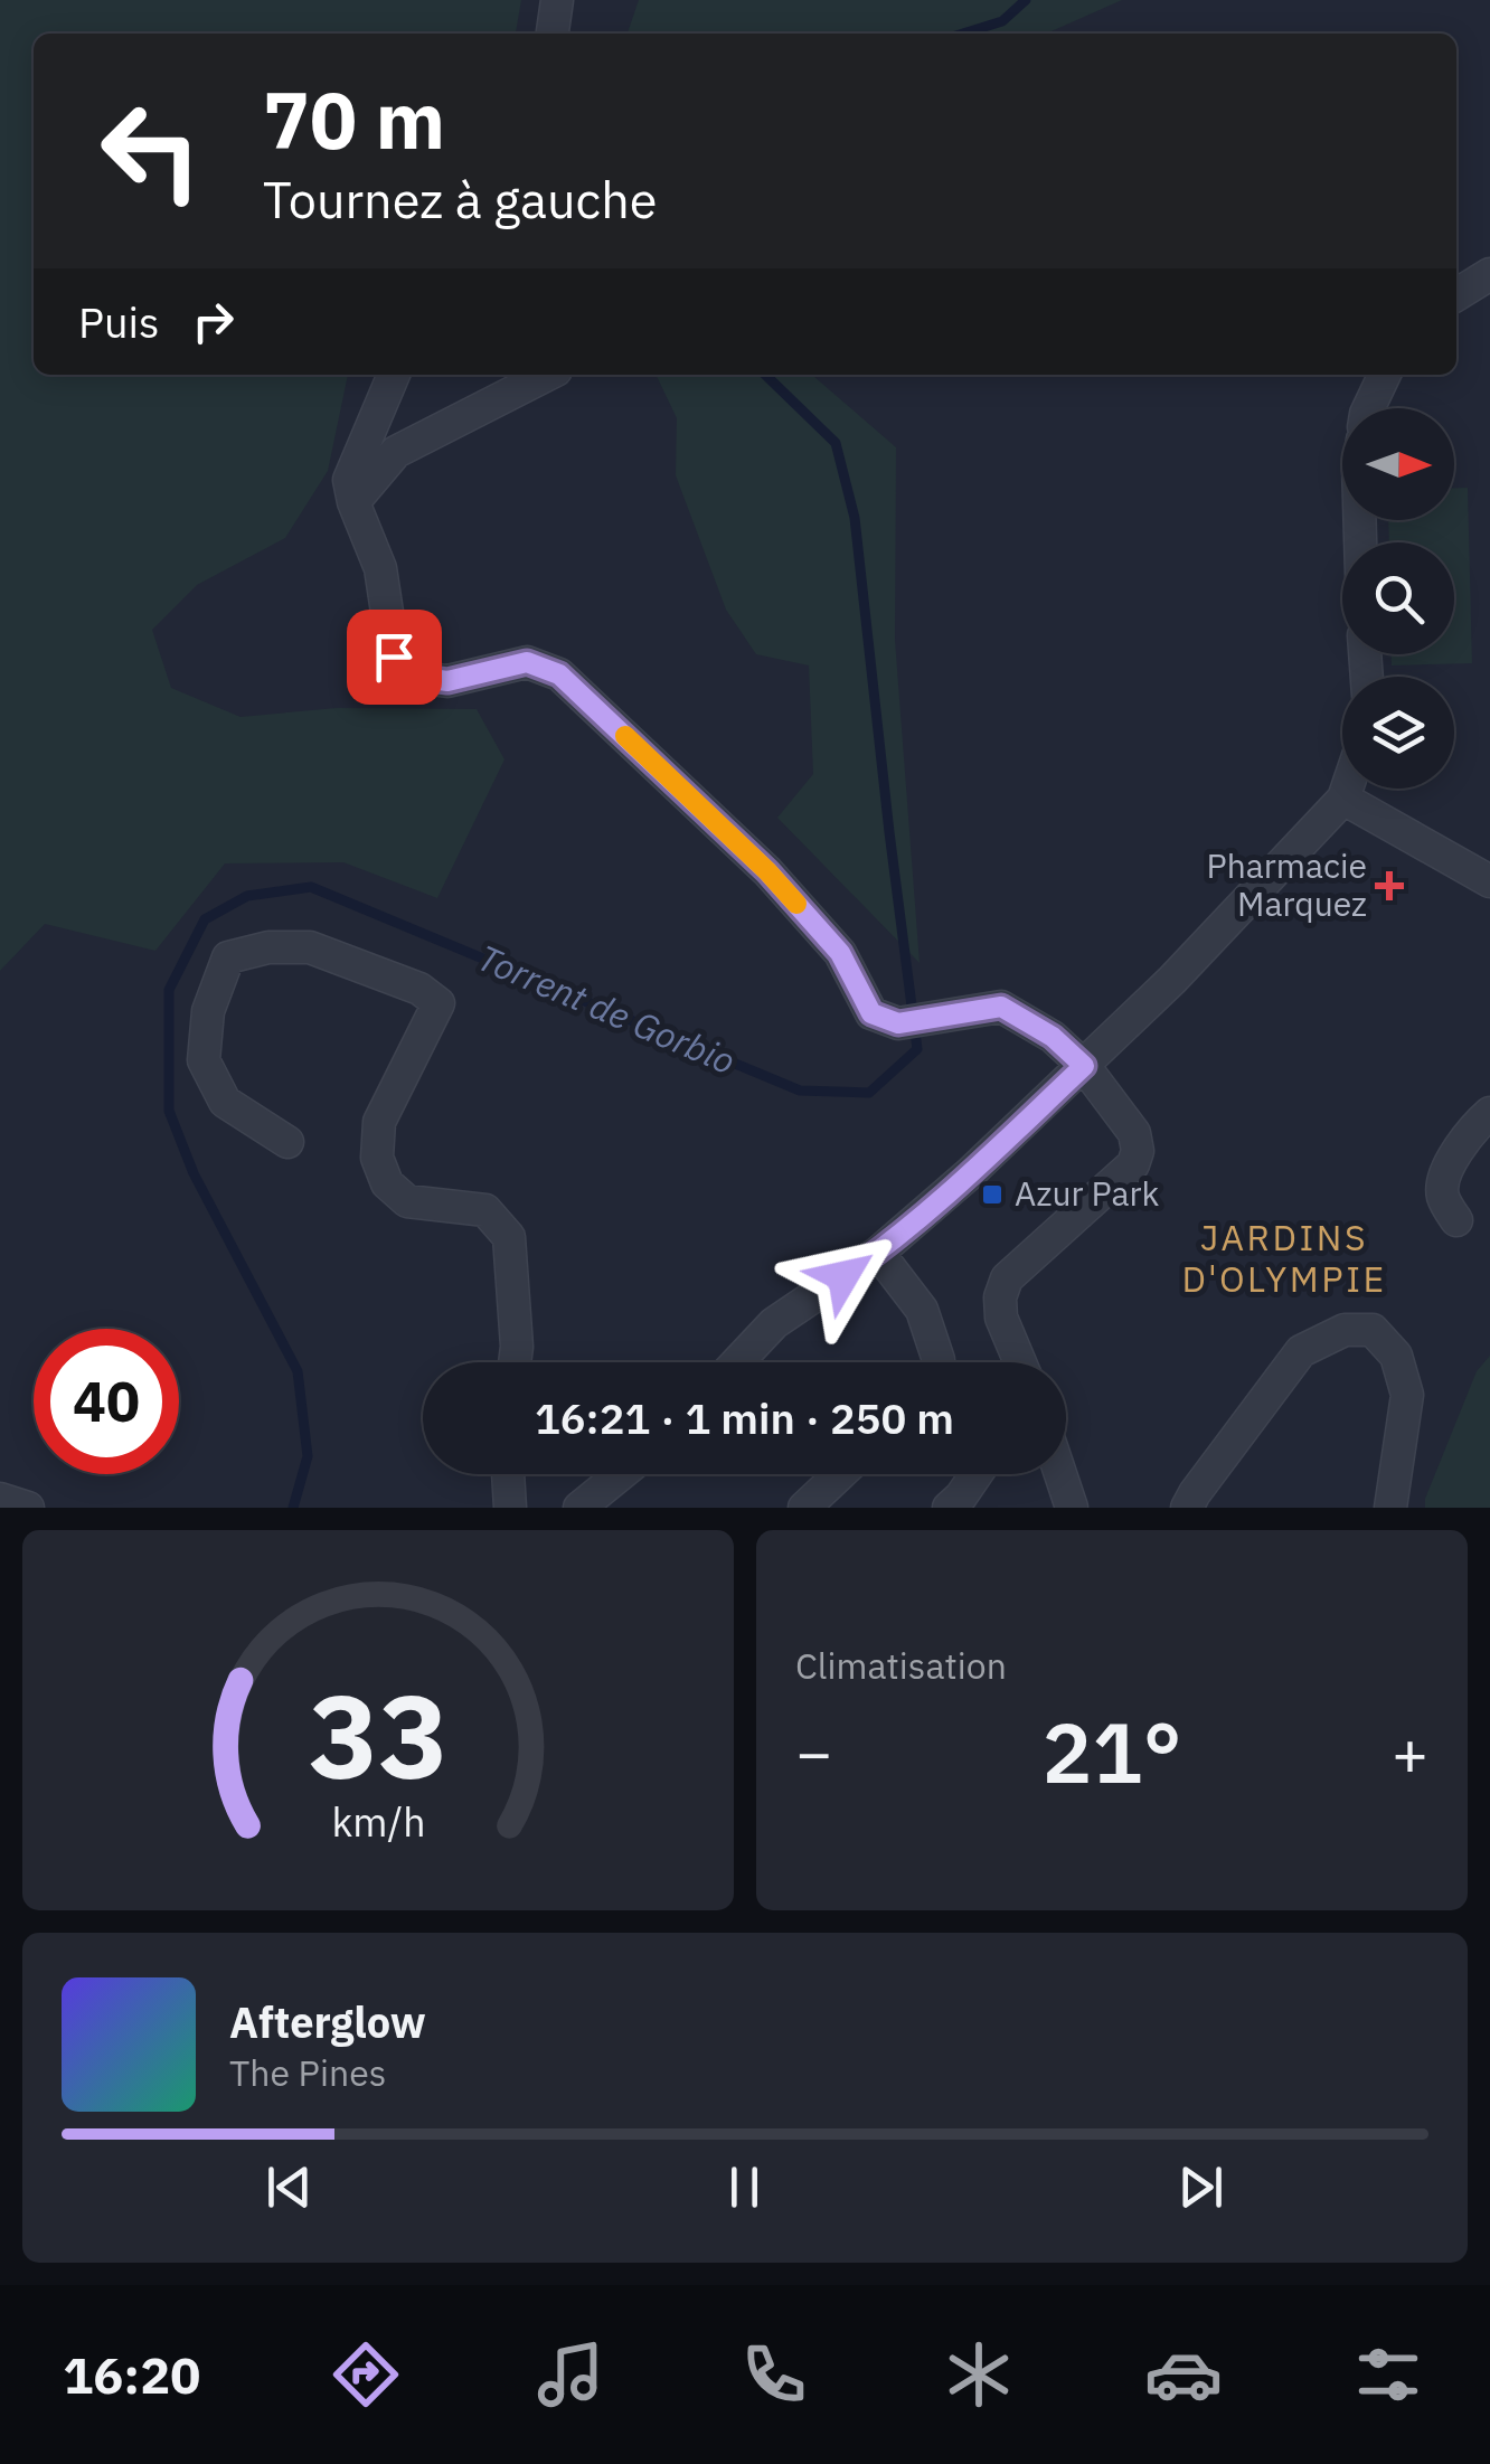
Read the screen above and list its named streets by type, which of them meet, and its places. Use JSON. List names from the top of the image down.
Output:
{
  "districts": ["JARDINS D'OLYMPIE"],
  "water": ["Torrent de Gorbio"],
  "places": {
    "health": ["Pharmacie Marquez"],
    "transit": ["Azur Park"]
  },
  "north": "right",
  "page": {
    "turn": ["70 m", "Tournez à gauche"],
    "then": "Puis",
    "limit": "40",
    "trip": "16:21 · 1 min · 250 m",
    "tile": "Climatisation",
    "heat": ["−", "21°", "+"],
    "song": ["Afterglow", "The Pines"],
    "tabs": "16:20",
    "gauge": ["33", "km/h"]
  }
}
